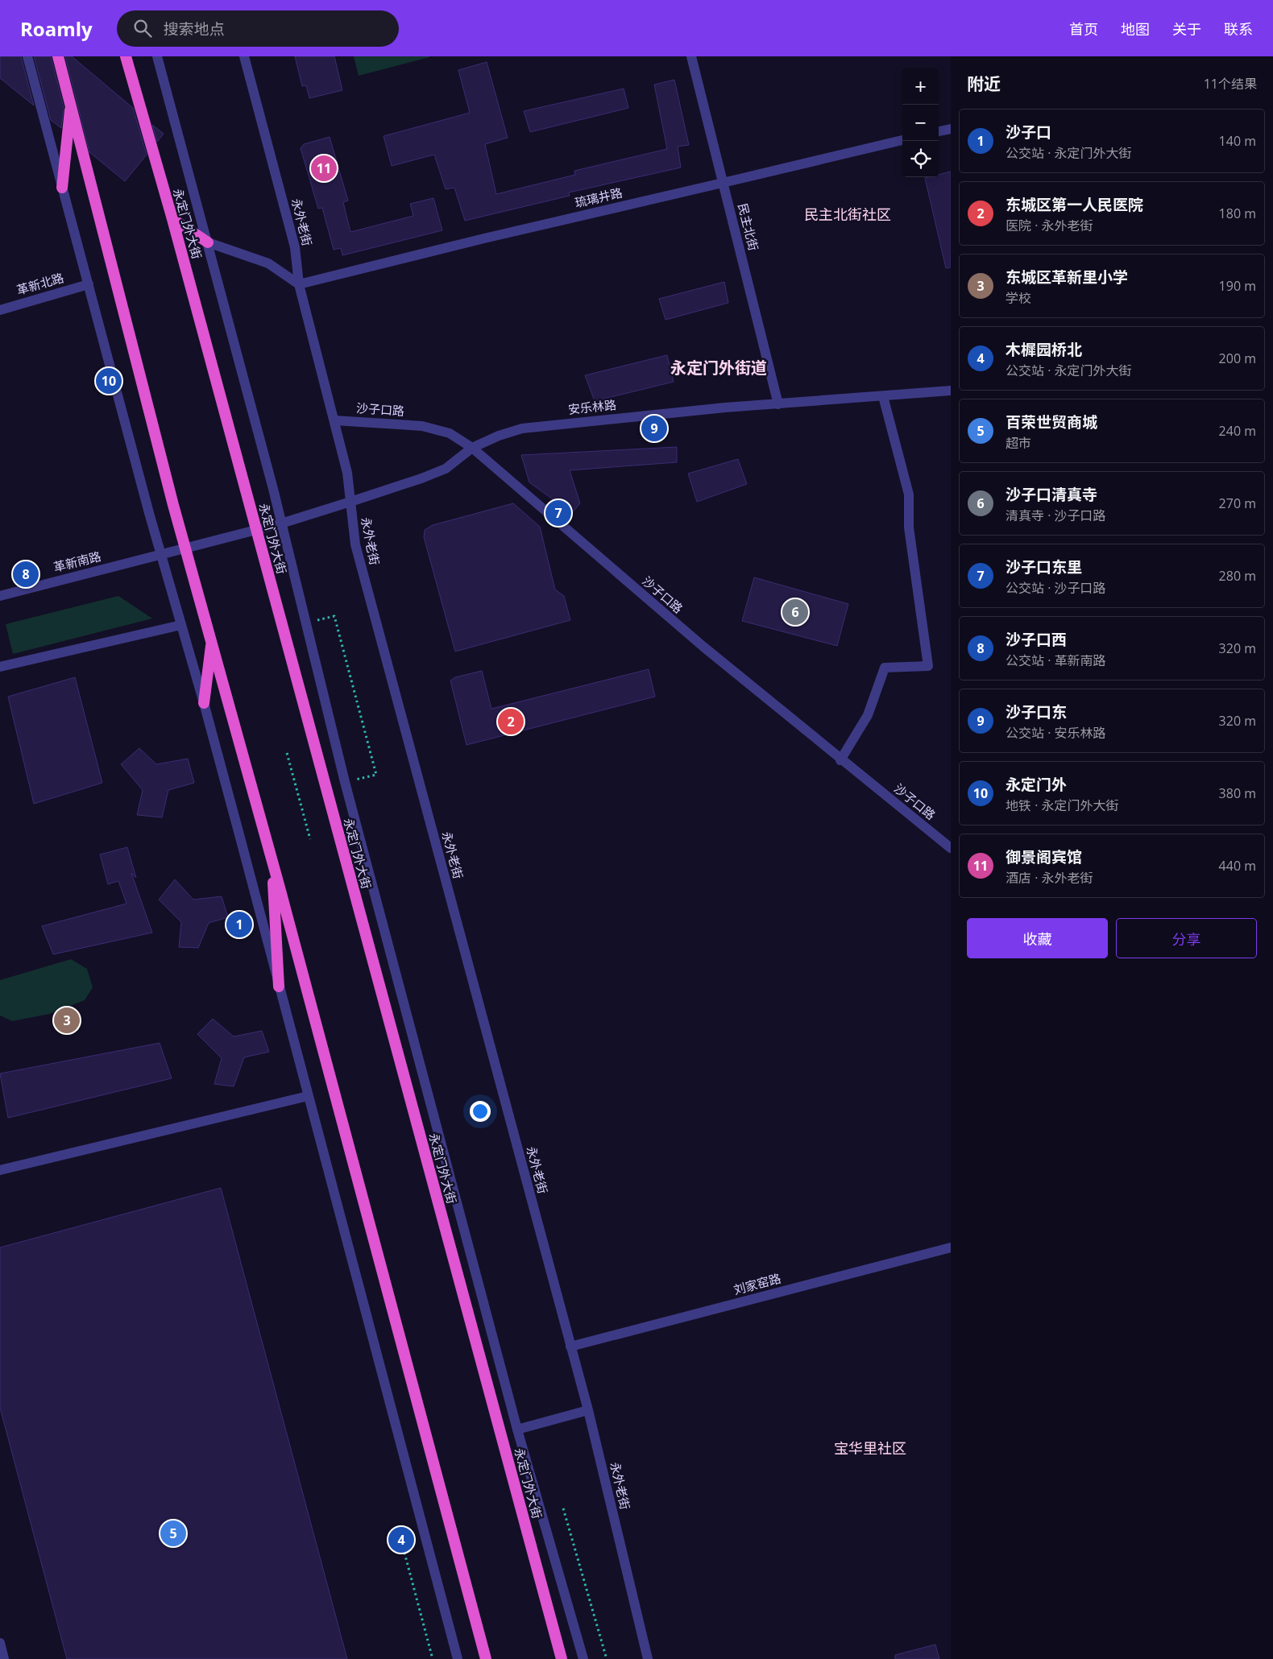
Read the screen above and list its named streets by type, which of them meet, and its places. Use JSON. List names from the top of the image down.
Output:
{
  "streets": {
    "highway": ["永定门外大街"],
    "street": [
      "琉璃井路",
      "永外老街",
      "民主北街",
      "革新北路",
      "安乐林路",
      "沙子口路",
      "革新南路",
      "刘家窑路"
    ]
  },
  "crossings": [
    ["琉璃井路", "永外老街"],
    ["琉璃井路", "民主北街"],
    ["永外老街", "安乐林路"],
    ["永外老街", "沙子口路"],
    ["永外老街", "刘家窑路"],
    ["永定门外大街", "安乐林路"],
    ["民主北街", "安乐林路"],
    ["安乐林路", "沙子口路"],
    ["安乐林路", "革新南路"]
  ],
  "districts": ["民主北街社区", "永定门外街道", "宝华里社区"],
  "page": {
    "header": "Roamly",
    "search": "搜索地点",
    "nav": [
      "首页",
      "地图",
      "关于",
      "联系"
    ],
    "heading": ["附近", "11个结果"],
    "map_buttons": ["+", "−"],
    "list": [
      {
        "mark": "1",
        "name": "沙子口",
        "note": "公交站 · 永定门外大街",
        "value": "140 m"
      },
      {
        "mark": "2",
        "name": "东城区第一人民医院",
        "note": "医院 · 永外老街",
        "value": "180 m"
      },
      {
        "mark": "3",
        "name": "东城区革新里小学",
        "note": "学校",
        "value": "190 m"
      },
      {
        "mark": "4",
        "name": "木樨园桥北",
        "note": "公交站 · 永定门外大街",
        "value": "200 m"
      },
      {
        "mark": "5",
        "name": "百荣世贸商城",
        "note": "超市",
        "value": "240 m"
      },
      {
        "mark": "6",
        "name": "沙子口清真寺",
        "note": "清真寺 · 沙子口路",
        "value": "270 m"
      },
      {
        "mark": "7",
        "name": "沙子口东里",
        "note": "公交站 · 沙子口路",
        "value": "280 m"
      },
      {
        "mark": "8",
        "name": "沙子口西",
        "note": "公交站 · 革新南路",
        "value": "320 m"
      },
      {
        "mark": "9",
        "name": "沙子口东",
        "note": "公交站 · 安乐林路",
        "value": "320 m"
      },
      {
        "mark": "10",
        "name": "永定门外",
        "note": "地铁 · 永定门外大街",
        "value": "380 m"
      },
      {
        "mark": "11",
        "name": "御景阁宾馆",
        "note": "酒店 · 永外老街",
        "value": "440 m"
      }
    ],
    "pins": [
      "11",
      "10",
      "9",
      "7",
      "8",
      "6",
      "2",
      "1",
      "3",
      "5",
      "4"
    ],
    "buttons": ["收藏", "分享"]
  }
}
